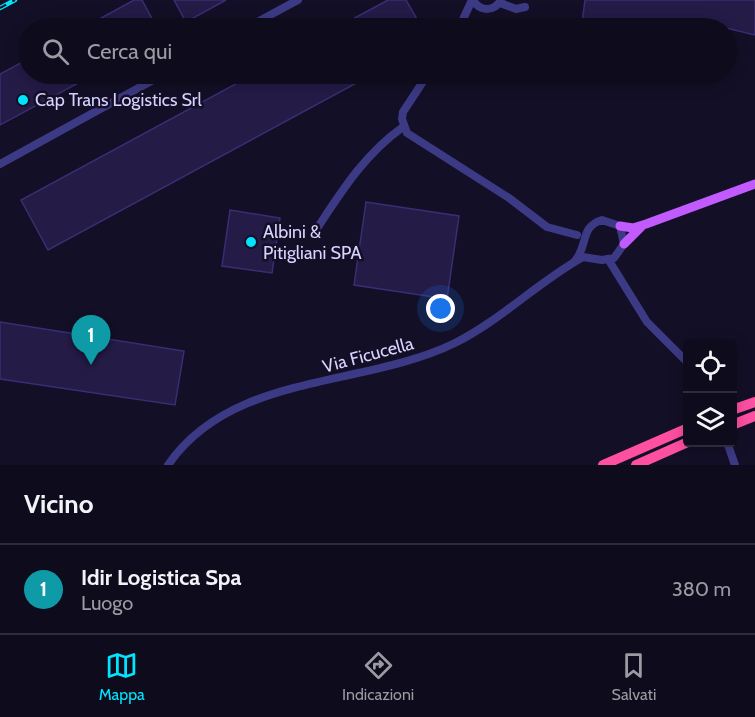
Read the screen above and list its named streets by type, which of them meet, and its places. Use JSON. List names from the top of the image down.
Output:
{
  "streets": {
    "street": ["Via Ficucella"]
  },
  "places": ["Cap Trans Logistics Srl", "Albini & Pitigliani SPA"],
  "page": {
    "search": "Cerca qui",
    "pins": "1",
    "heading": "Vicino",
    "list": [
      {
        "mark": "1",
        "name": "Idir Logistica Spa",
        "note": "Luogo",
        "value": "380 m"
      }
    ],
    "nav": ["Mappa", "Indicazioni", "Salvati"]
  }
}
